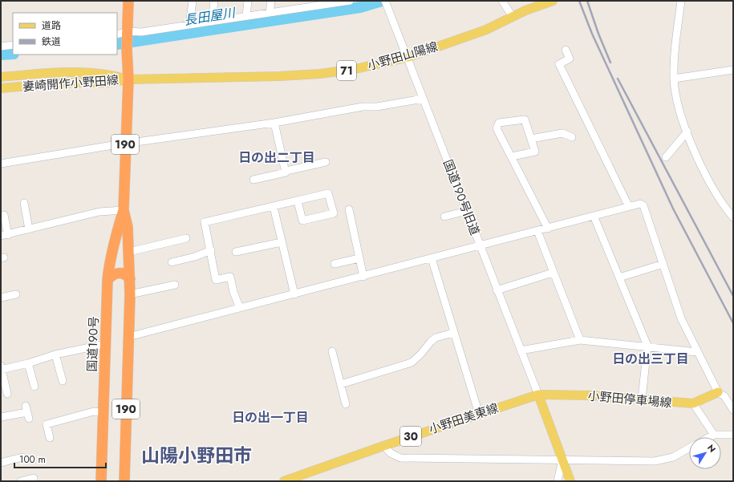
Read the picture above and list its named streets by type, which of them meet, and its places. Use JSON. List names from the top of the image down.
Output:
{
  "streets": {
    "highway": ["190", "国道190号"],
    "main road": [
      "小野田山陽線",
      "71",
      "妻崎開作小野田線",
      "小野田停車場線",
      "小野田美東線",
      "30"
    ],
    "street": ["国道190号旧道"]
  },
  "crossings": [
    ["小野田山陽線", "妻崎開作小野田線"],
    ["小野田山陽線", "国道190号旧道"],
    ["小野田山陽線", "国道190号"],
    ["妻崎開作小野田線", "国道190号"],
    ["国道190号旧道", "小野田停車場線"],
    ["国道190号旧道", "小野田美東線"],
    ["小野田停車場線", "小野田美東線"]
  ],
  "districts": [
    "日の出二丁目",
    "日の出三丁目",
    "日の出一丁目",
    "山陽小野田市"
  ],
  "water": ["長田屋川"],
  "legend": ["道路", "鉄道"],
  "scale_bar": "100 m",
  "north": "top right"
}
